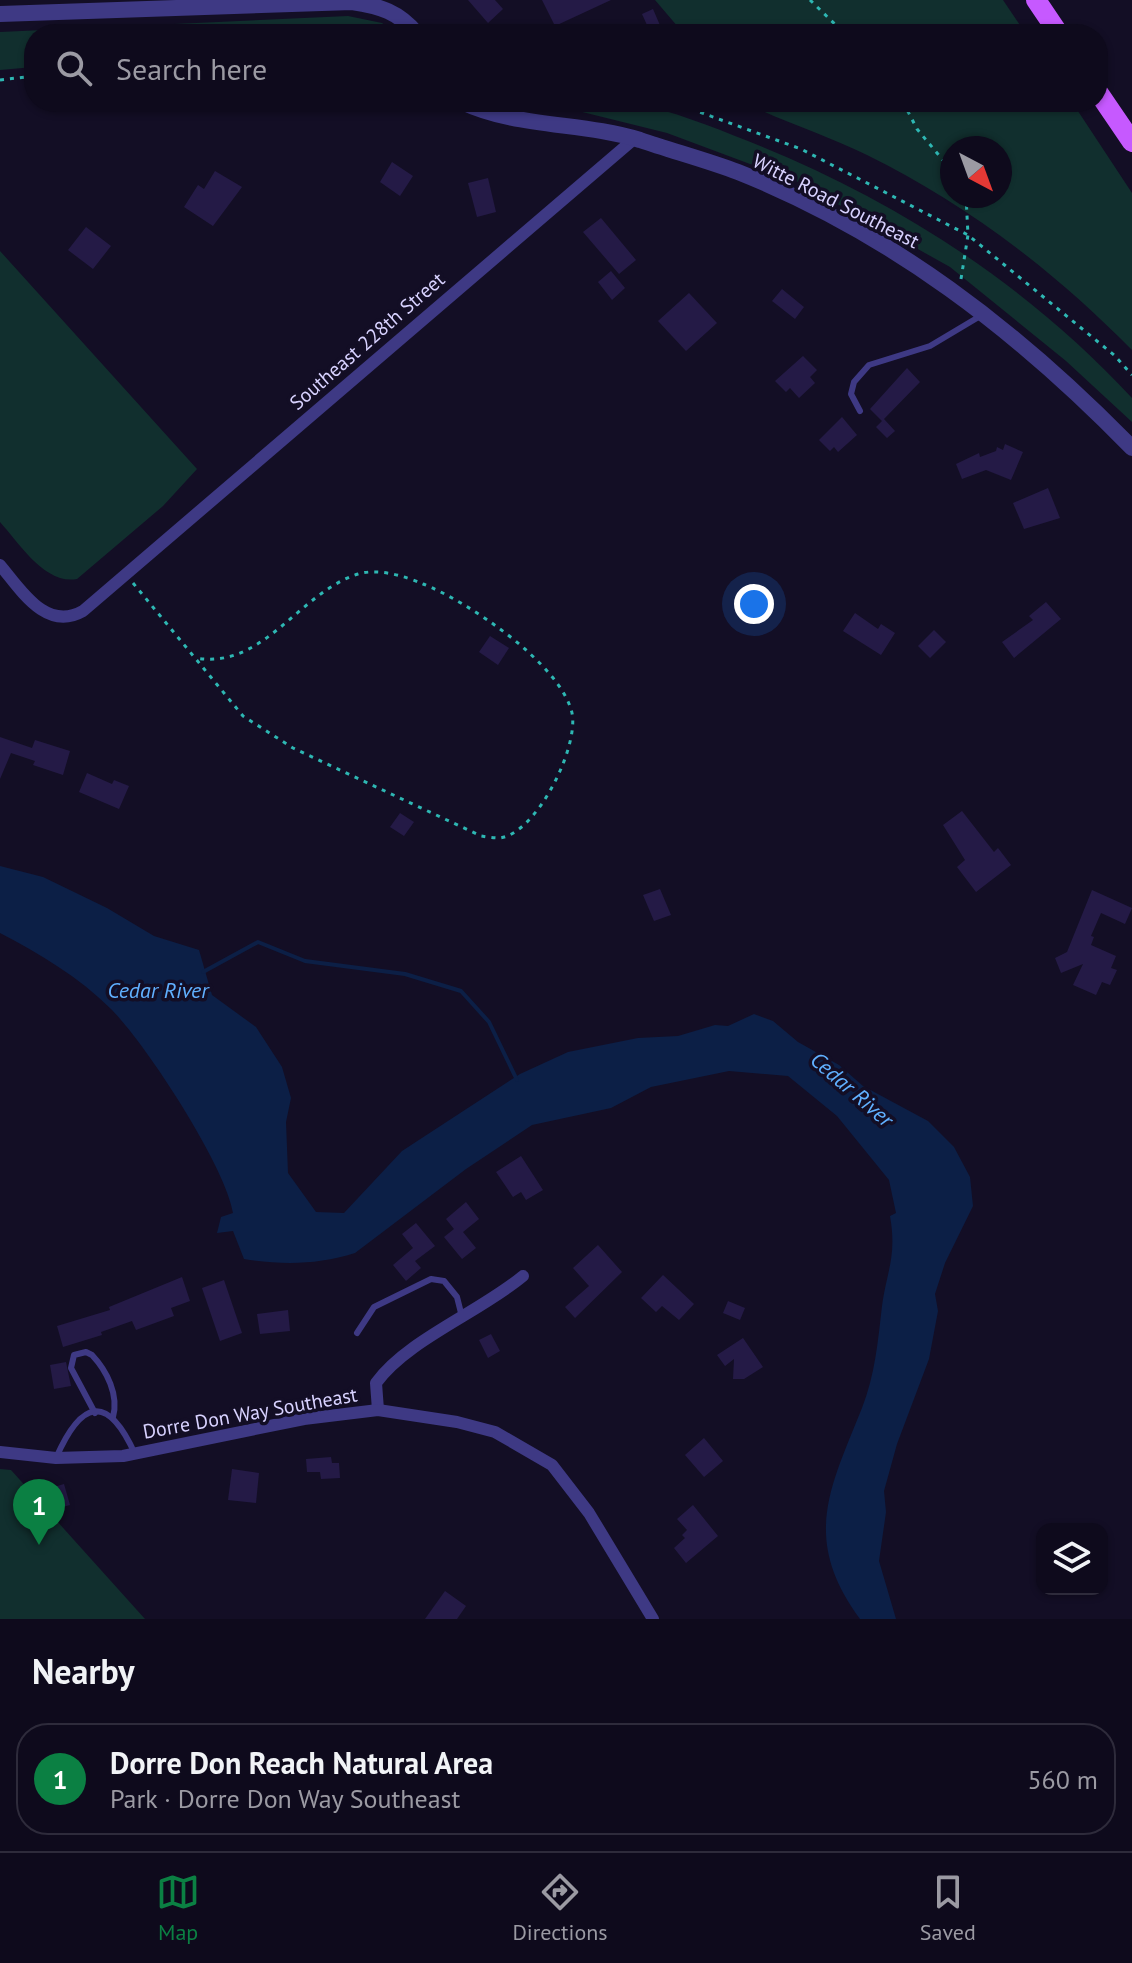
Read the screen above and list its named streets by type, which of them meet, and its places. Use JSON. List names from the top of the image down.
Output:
{
  "streets": {
    "street": ["Witte Road Southeast", "Southeast 228th Street", "Dorre Don Way Southeast"]
  },
  "crossings": [
    ["Witte Road Southeast", "Southeast 228th Street"]
  ],
  "water": ["Cedar River"],
  "north": "bottom right",
  "page": {
    "search": "Search here",
    "pins": "1",
    "heading": "Nearby",
    "list": [
      {
        "mark": "1",
        "name": "Dorre Don Reach Natural Area",
        "note": "Park · Dorre Don Way Southeast",
        "value": "560 m"
      }
    ],
    "nav": ["Map", "Directions", "Saved"]
  }
}
